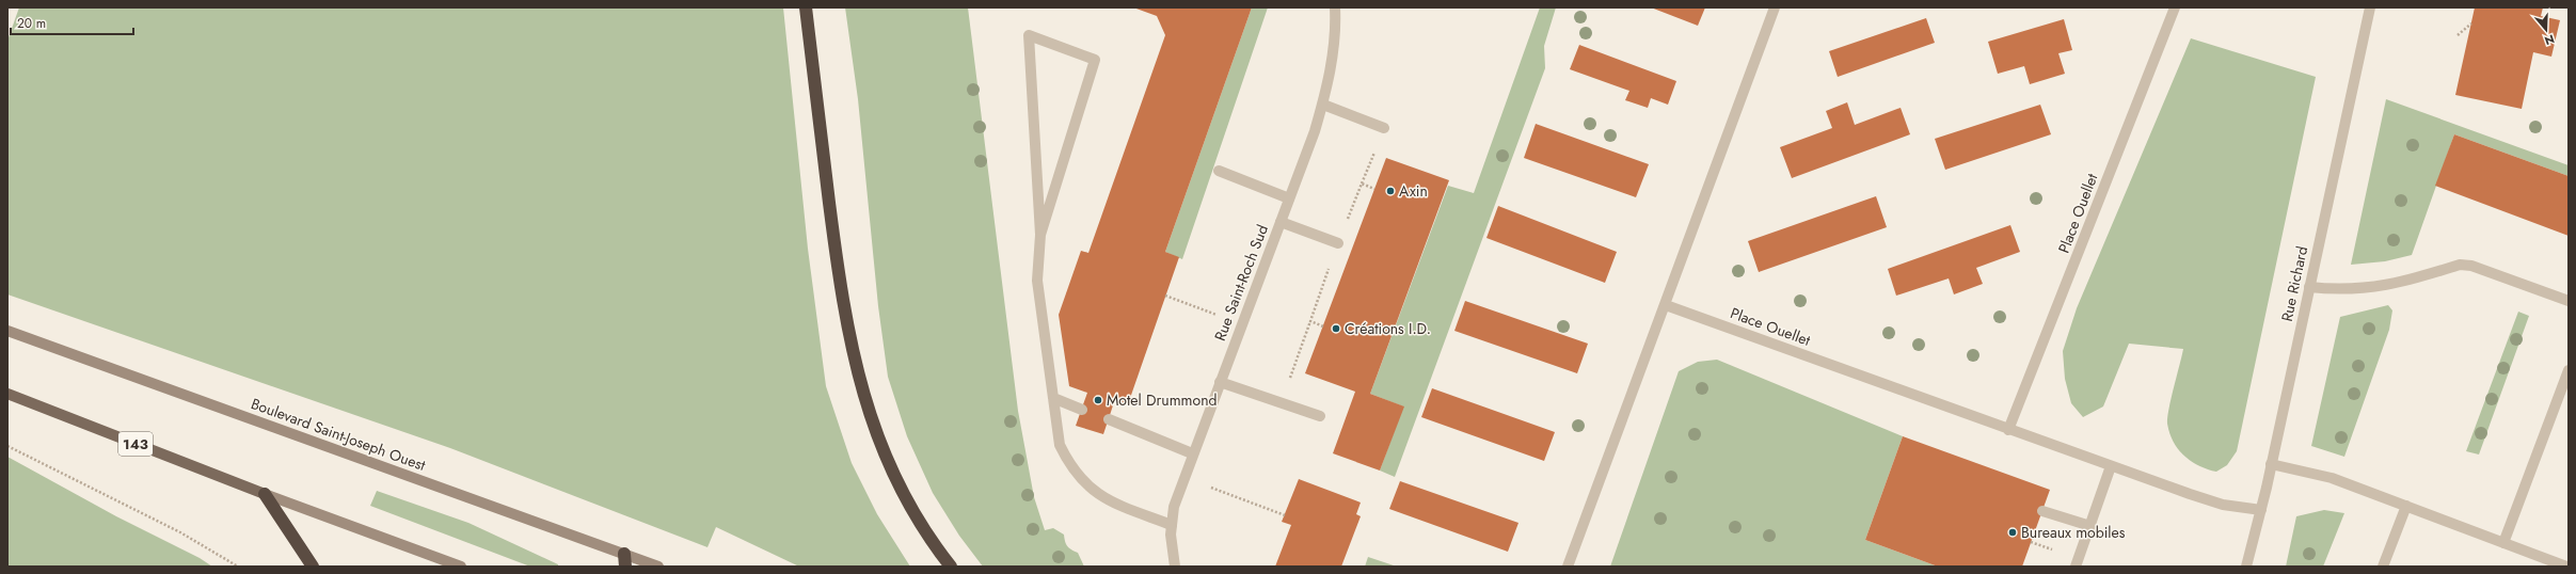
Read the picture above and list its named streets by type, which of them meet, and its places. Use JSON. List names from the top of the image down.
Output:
{
  "streets": {
    "main road": ["Boulevard Saint-Joseph Ouest", "143"],
    "street": ["Place Ouellet", "Rue Saint-Roch Sud", "Rue Richard"]
  },
  "crossings": [
    ["Place Ouellet", "Rue Richard"]
  ],
  "places": [
    "Axin",
    "Créations I.D.",
    "Motel Drummond",
    "Bureaux mobiles"
  ],
  "scale_bar": "20 m",
  "north": "bottom"
}
